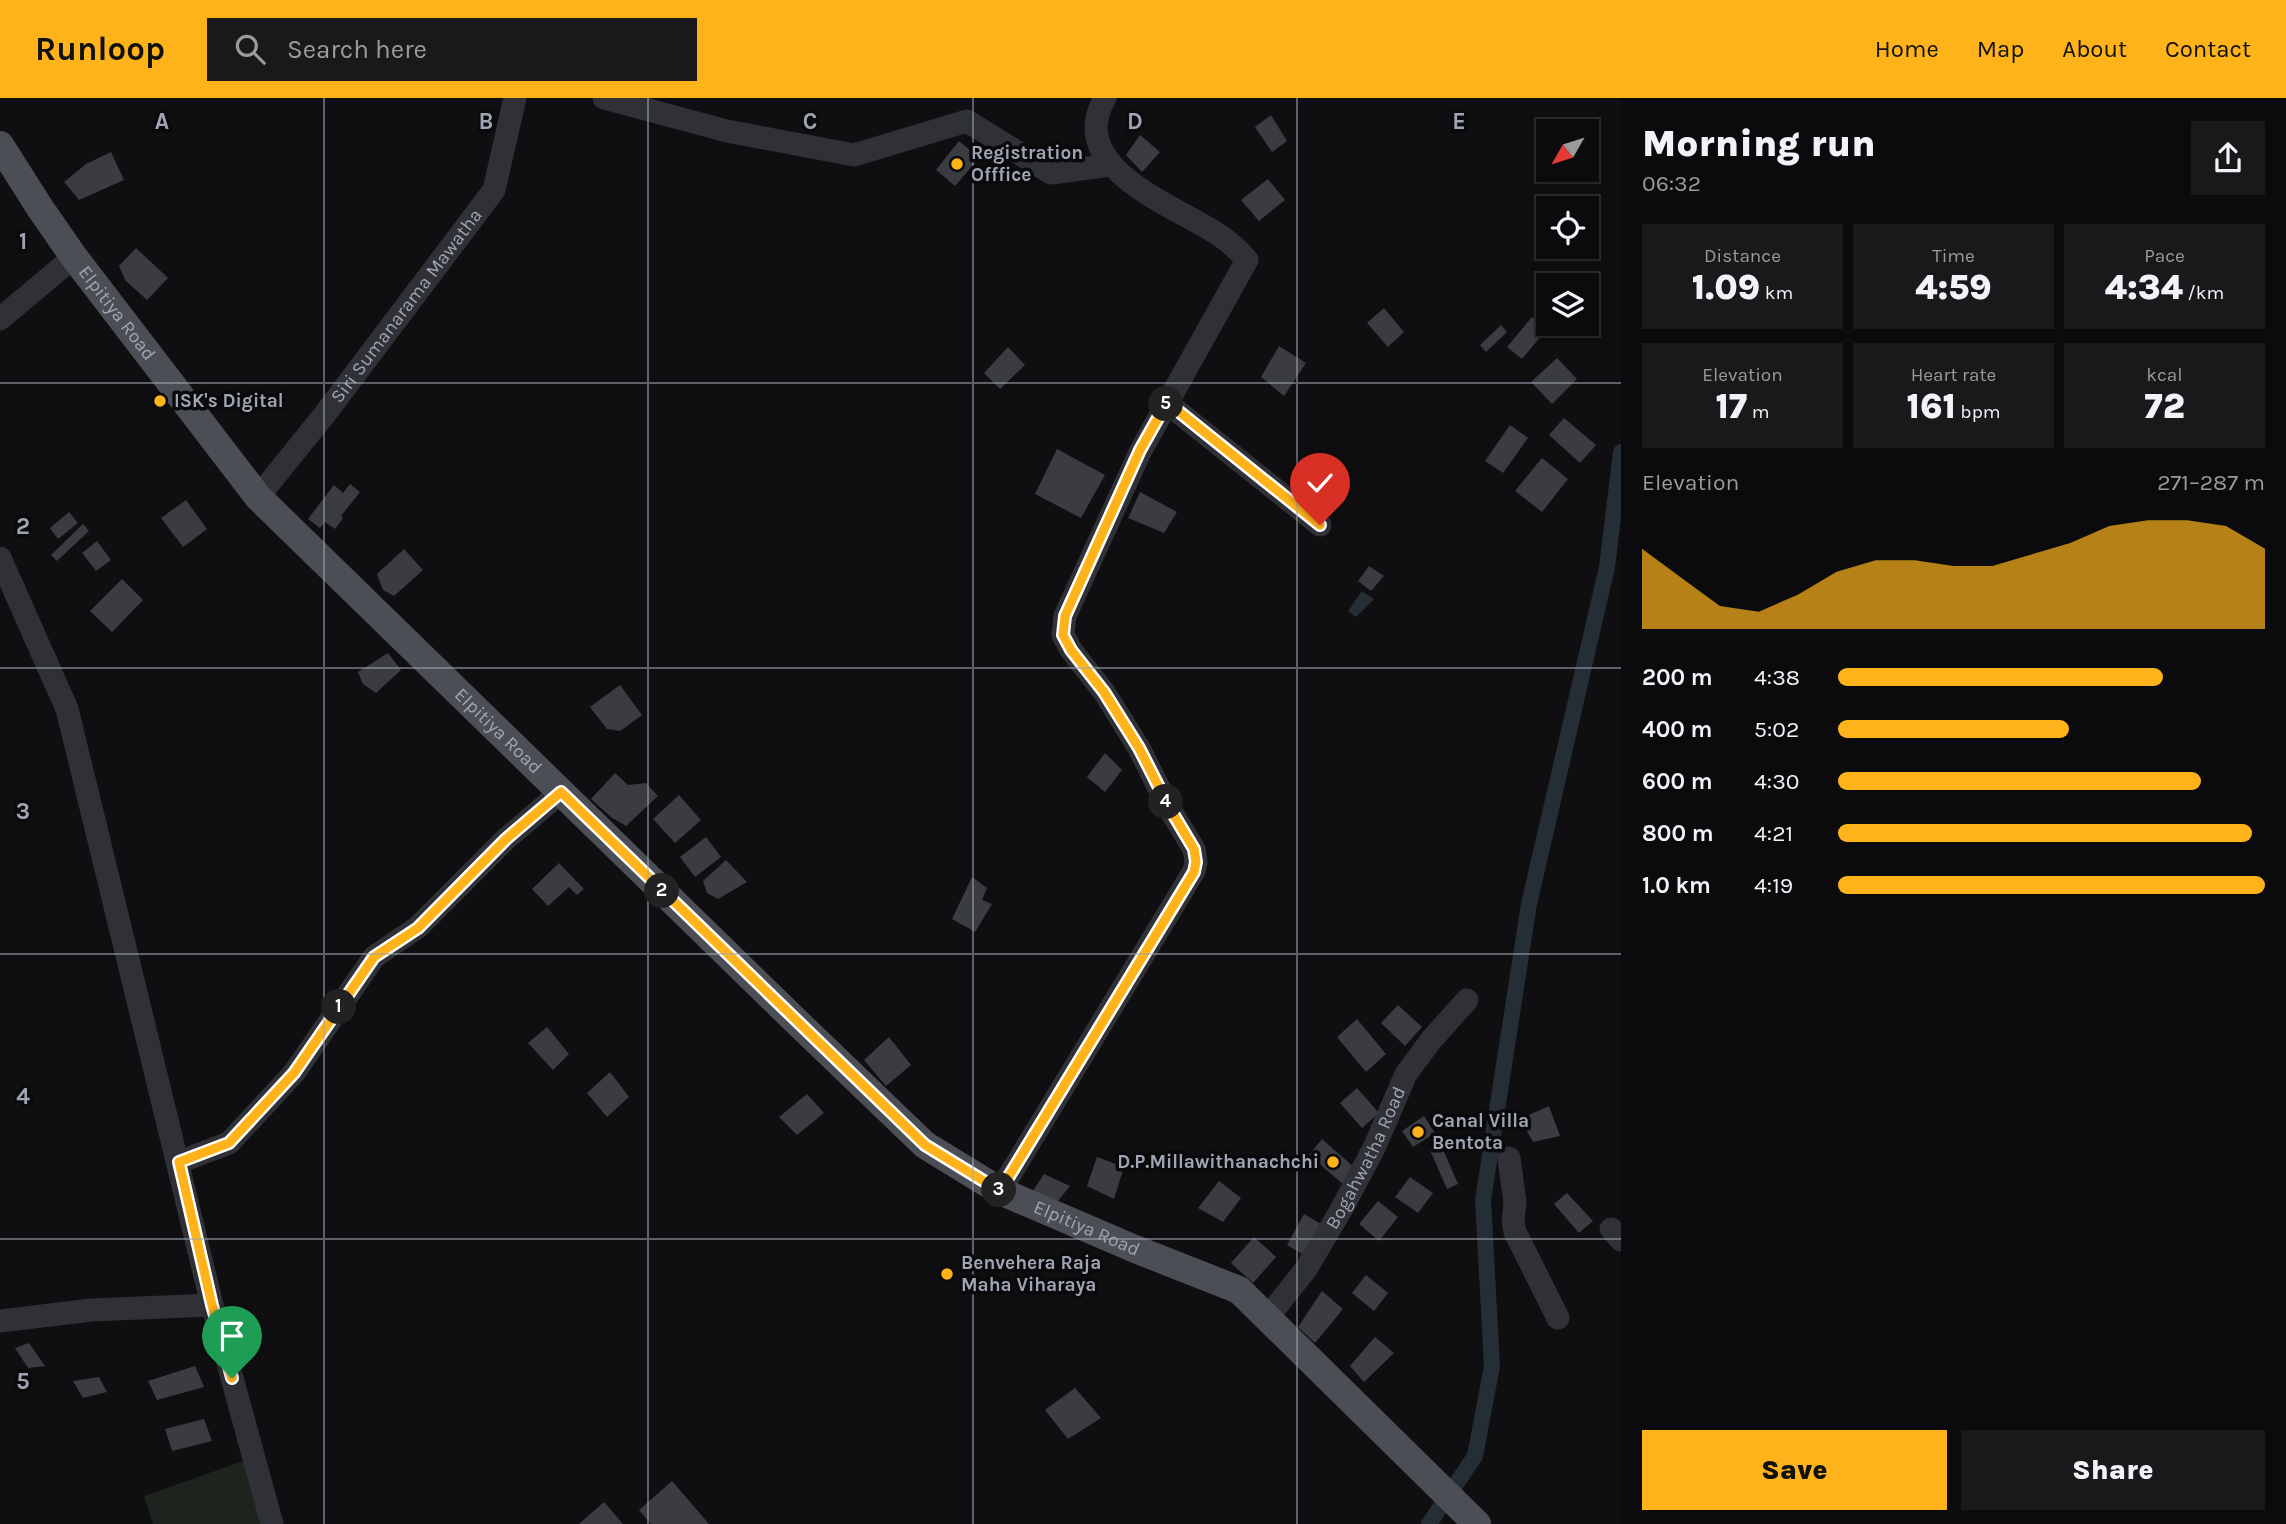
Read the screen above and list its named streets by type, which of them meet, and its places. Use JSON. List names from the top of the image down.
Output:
{
  "streets": {
    "main road": ["Elpitiya Road"],
    "street": ["Siri Sumanarama Mawatha", "Bogahwatha Road"]
  },
  "crossings": [
    ["Siri Sumanarama Mawatha", "Elpitiya Road"],
    ["Elpitiya Road", "Bogahwatha Road"]
  ],
  "places": [
    "Registration Offfice",
    "ISK's Digital",
    "Canal Villa Bentota",
    "D.P.Millawithanachchi",
    "Benvehera Raja Maha Viharaya"
  ],
  "north": "bottom left",
  "page": {
    "header": "Runloop",
    "search": "Search here",
    "nav": [
      "Home",
      "Map",
      "About",
      "Contact"
    ],
    "heading": ["Morning run", "06:32"],
    "stats": [
      ["Distance", "1.09 km"],
      ["Time", "4:59"],
      ["Pace", "4:34 /km"],
      ["Elevation", "17 m"],
      ["Heart rate", "161 bpm"],
      ["kcal", "72"]
    ],
    "pins": [
      "5",
      "4",
      "2",
      "1",
      "3"
    ],
    "chart": ["Elevation", "271–287 m"],
    "list": [
      {
        "name": "200 m",
        "note": "4:38"
      },
      {
        "name": "400 m",
        "note": "5:02"
      },
      {
        "name": "600 m",
        "note": "4:30"
      },
      {
        "name": "800 m",
        "note": "4:21"
      },
      {
        "name": "1.0 km",
        "note": "4:19"
      }
    ],
    "buttons": ["Save", "Share"]
  },
  "grid": {
    "columns": [
      "A",
      "B",
      "C",
      "D",
      "E"
    ],
    "rows": [
      "1",
      "2",
      "3",
      "4",
      "5"
    ]
  }
}
